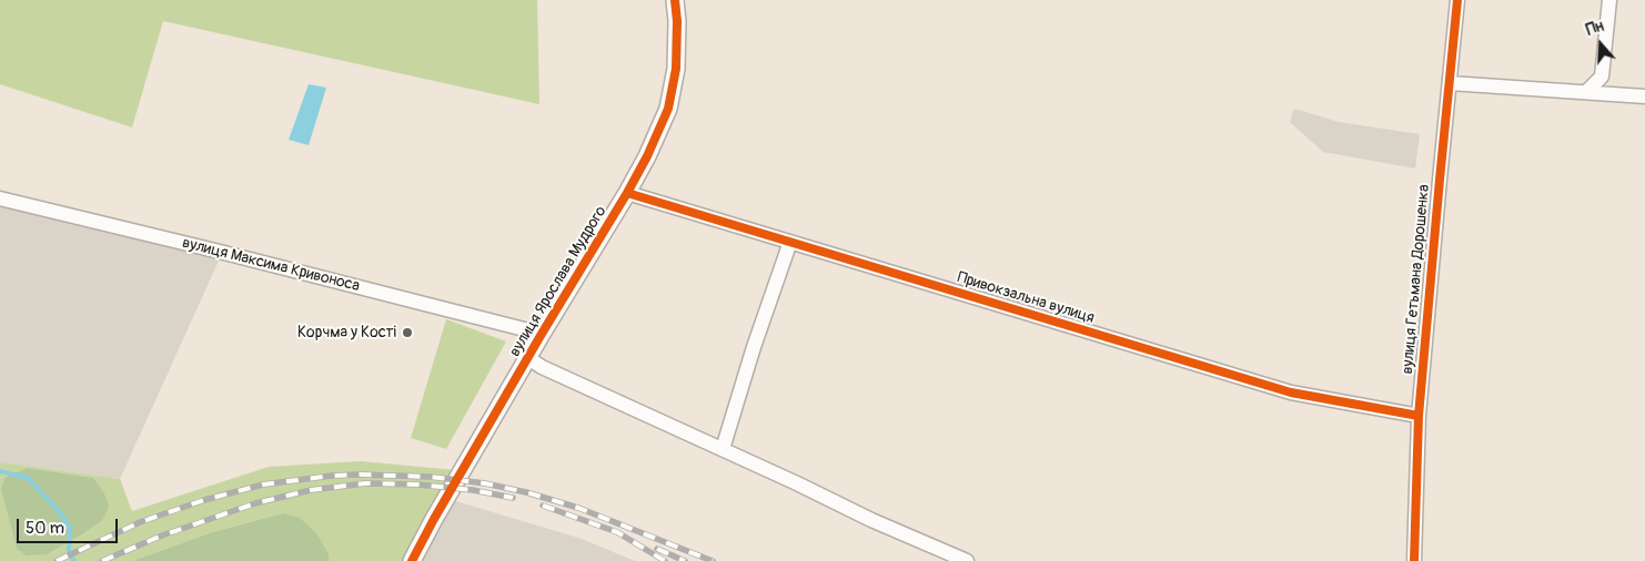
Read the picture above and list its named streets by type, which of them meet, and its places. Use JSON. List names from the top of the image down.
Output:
{
  "streets": {
    "main road": ["вулиця Ярослава Мудрого"],
    "street": ["вулиця Максима Кривоноса", "вулиця Гетьмана Дорошенка", "Привокзальна вулиця"]
  },
  "crossings": [
    ["вулиця Максима Кривоноса", "вулиця Ярослава Мудрого"],
    ["вулиця Гетьмана Дорошенка", "Привокзальна вулиця"],
    ["вулиця Ярослава Мудрого", "Привокзальна вулиця"]
  ],
  "places": ["Корчма у Кості"],
  "scale_bar": "50 m",
  "north": "top"
}
